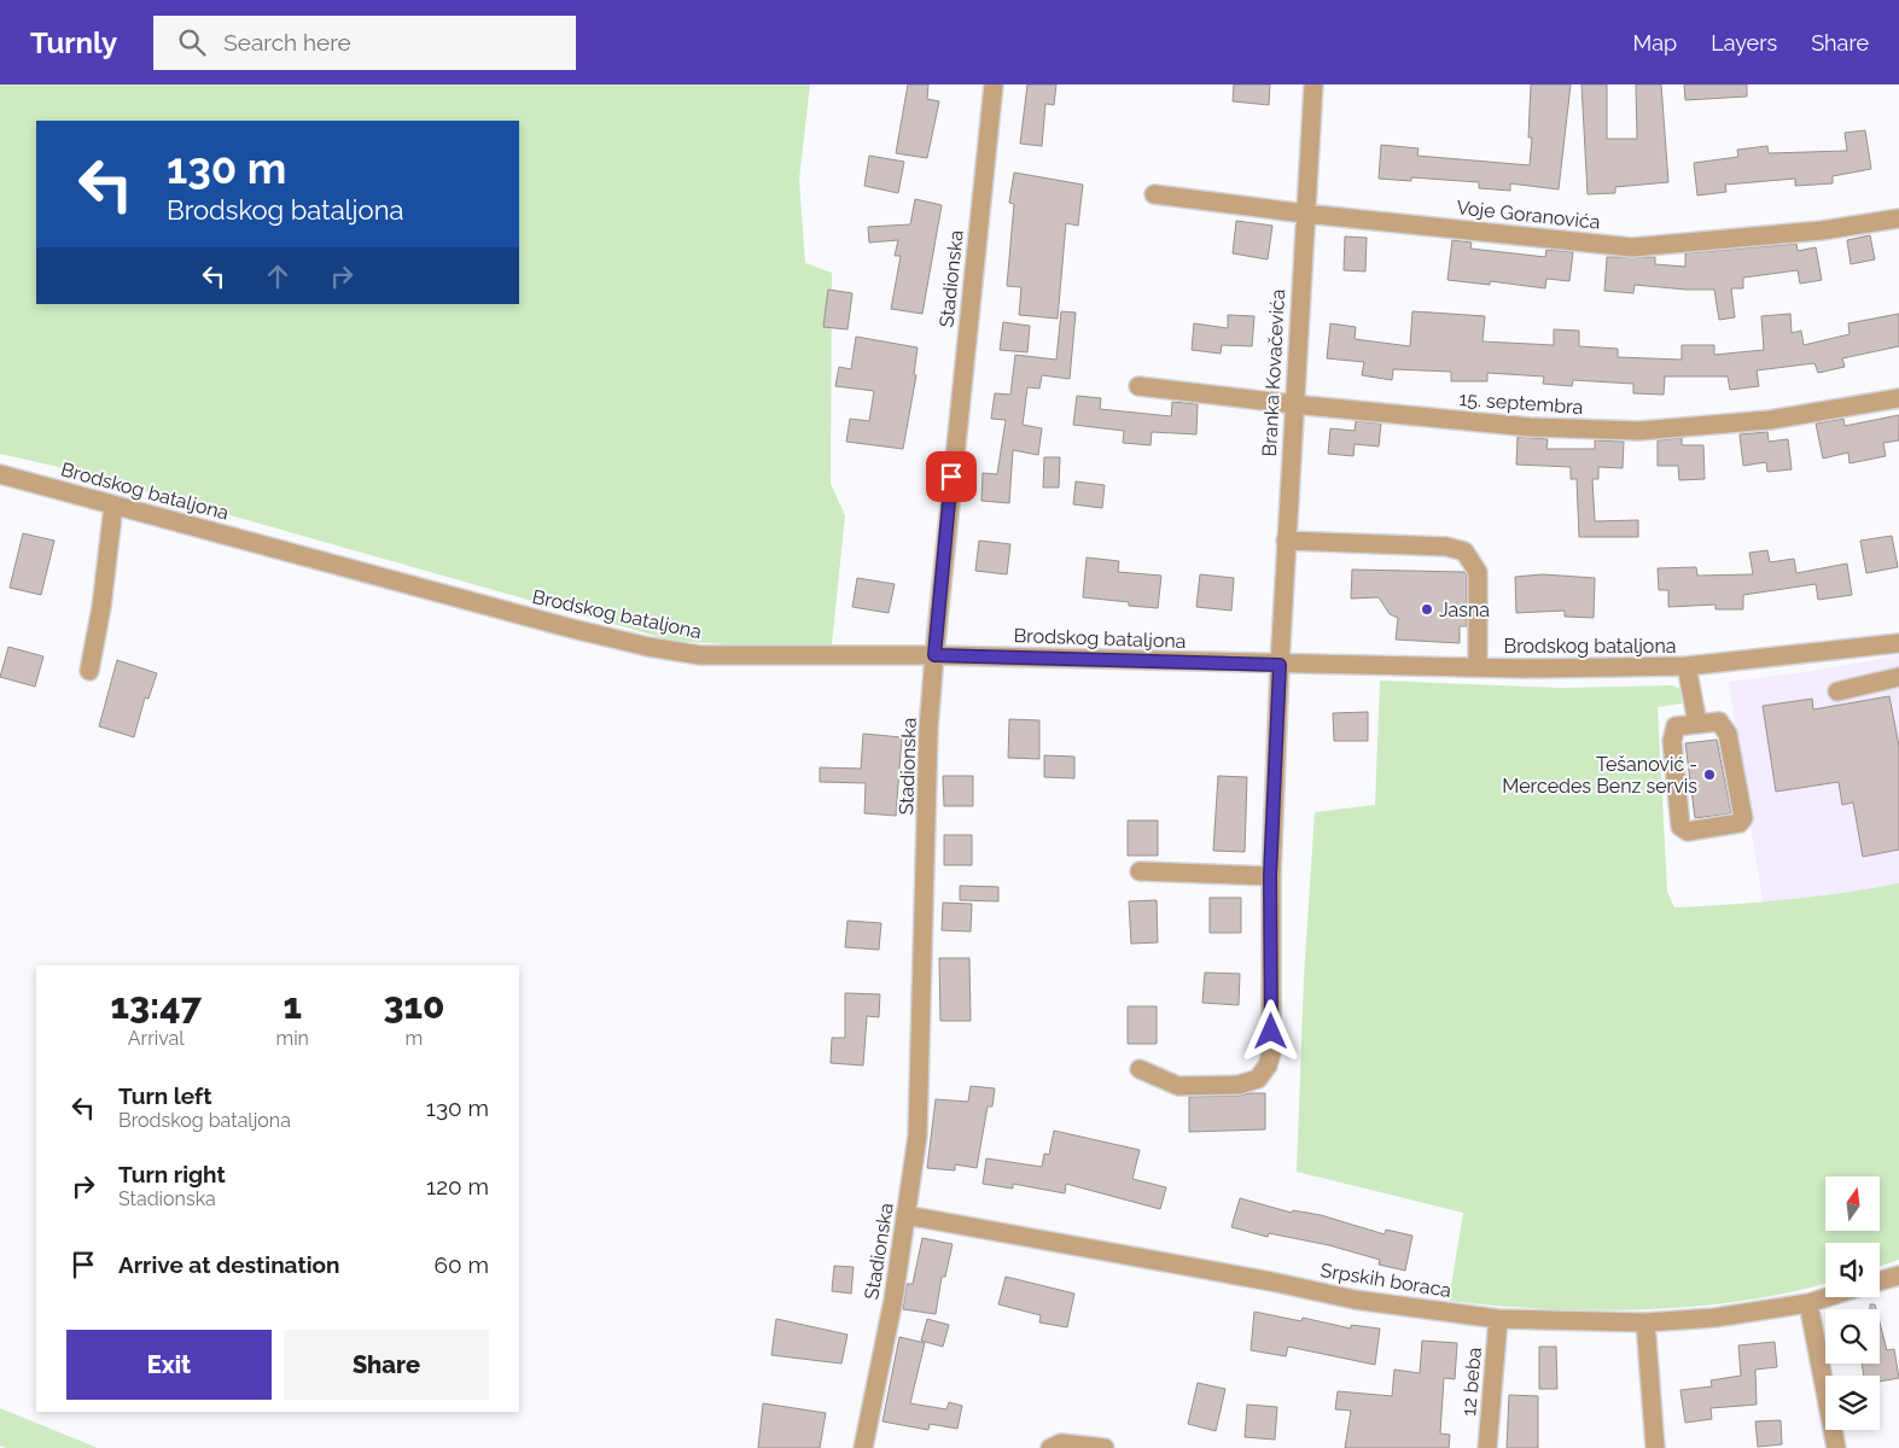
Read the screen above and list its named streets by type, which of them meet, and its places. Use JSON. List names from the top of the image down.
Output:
{
  "streets": {
    "street": [
      "Voje Goranovića",
      "Stadionska",
      "Branka Kovačevića",
      "15. septembra",
      "Brodskog bataljona",
      "Srpskih boraca",
      "12 beba"
    ]
  },
  "crossings": [
    ["Voje Goranovića", "Branka Kovačevića"],
    ["Stadionska", "Brodskog bataljona"],
    ["Stadionska", "Srpskih boraca"],
    ["Branka Kovačevića", "15. septembra"],
    ["Branka Kovačevića", "Brodskog bataljona"],
    ["Srpskih boraca", "12 beba"]
  ],
  "places": ["Jasna", "Tešanović - Mercedes Benz servis"],
  "north": "top",
  "page": {
    "header": "Turnly",
    "search": "Search here",
    "nav": ["Map", "Layers", "Share"],
    "turn": ["130 m", "Brodskog bataljona"],
    "eta": [
      "13:47",
      "Arrival",
      "1",
      "min",
      "310",
      "m"
    ],
    "list": [
      {
        "name": "Turn left",
        "note": "Brodskog bataljona",
        "value": "130 m"
      },
      {
        "name": "Turn right",
        "note": "Stadionska",
        "value": "120 m"
      },
      {
        "name": "Arrive at destination",
        "value": "60 m"
      }
    ],
    "buttons": ["Exit", "Share"]
  }
}
